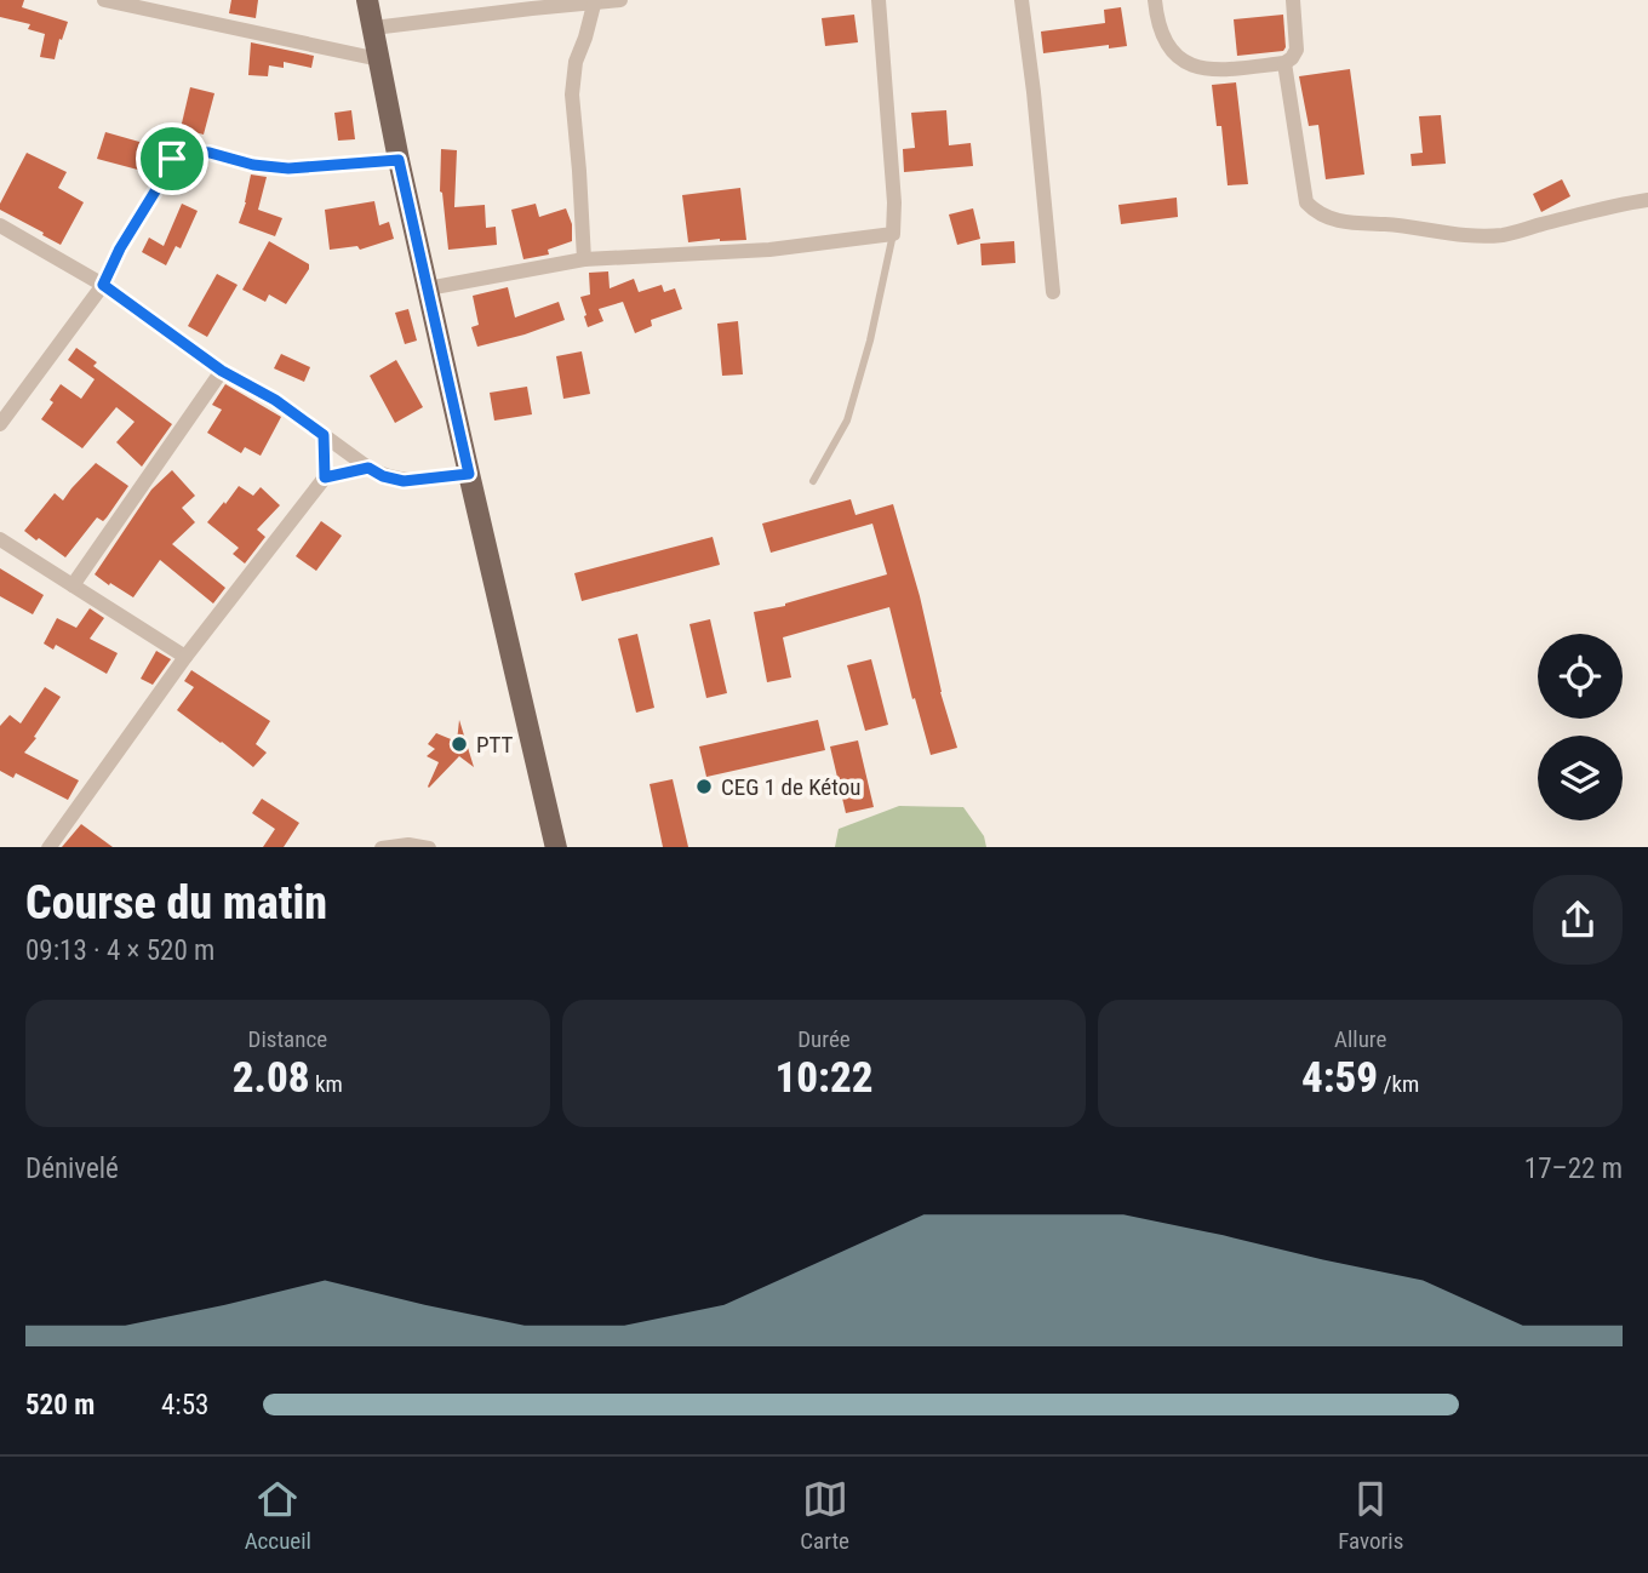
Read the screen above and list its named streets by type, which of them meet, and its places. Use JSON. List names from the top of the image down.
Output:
{
  "places": ["PTT", "CEG 1 de Kétou"],
  "page": {
    "heading": ["Course du matin", "09:13 · 4 × 520 m"],
    "stats": [
      ["Distance", "2.08 km"],
      ["Durée", "10:22"],
      ["Allure", "4:59 /km"]
    ],
    "chart": ["Dénivelé", "17–22 m"],
    "list": [
      {
        "name": "520 m",
        "note": "4:53"
      }
    ],
    "tabs": ["Accueil", "Carte", "Favoris"]
  }
}
